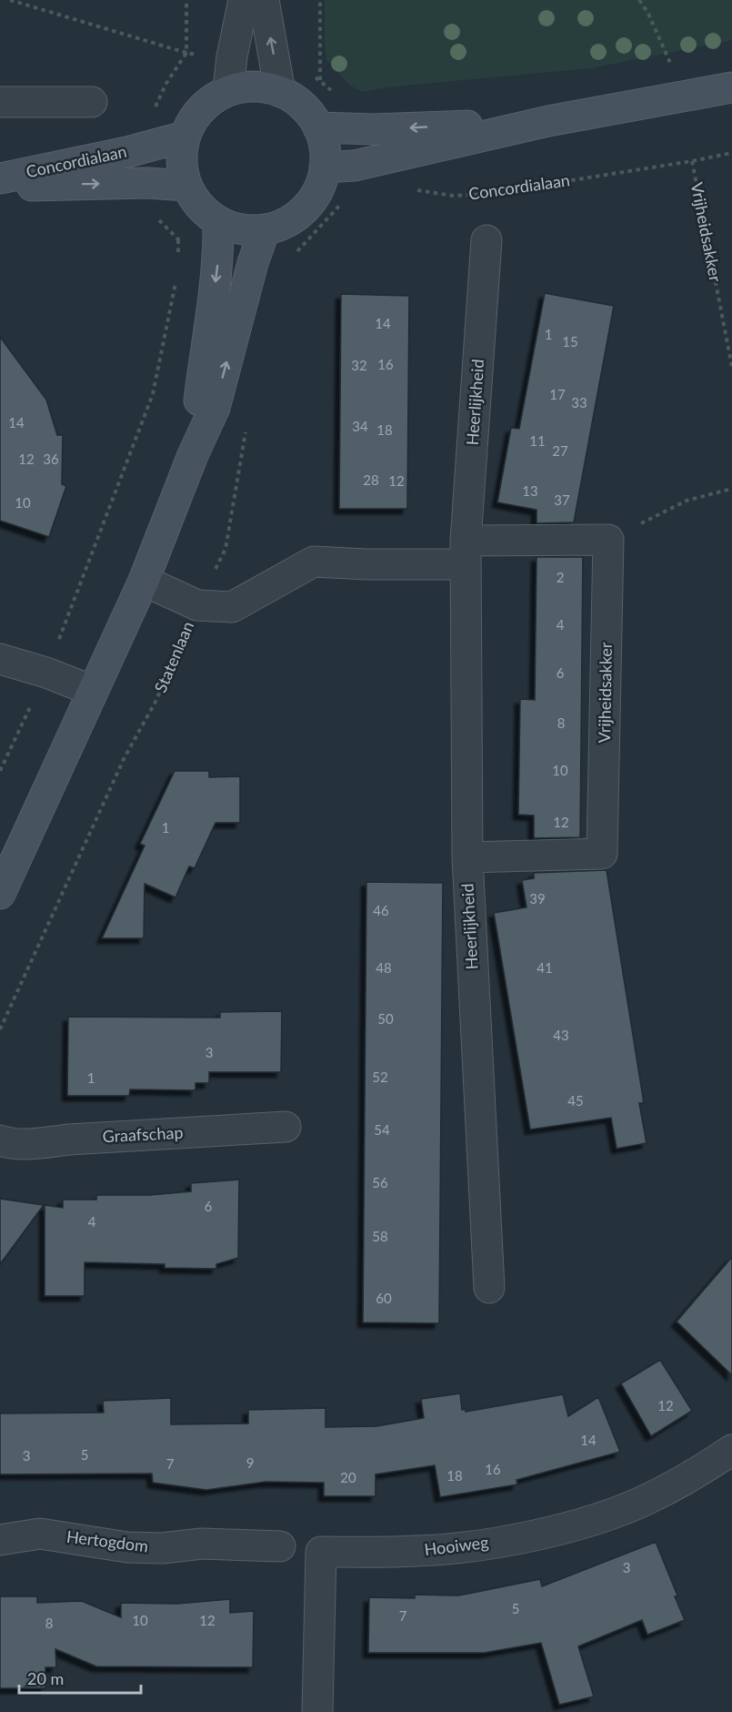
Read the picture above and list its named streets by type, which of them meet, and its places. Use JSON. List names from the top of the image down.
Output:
{
  "streets": {
    "main road": ["Concordialaan"],
    "street": [
      "Vrijheidsakker",
      "Heerlijkheid",
      "Graafschap",
      "Hertogdom",
      "Hooiweg"
    ],
    "path": ["Statenlaan"]
  },
  "crossings": [
    ["Concordialaan", "Vrijheidsakker"],
    ["Vrijheidsakker", "Heerlijkheid"]
  ],
  "house_numbers": [
    "14",
    "1",
    "15",
    "16",
    "32",
    "17",
    "33",
    "14",
    "34",
    "18",
    "11",
    "27",
    "12",
    "36",
    "28",
    "12",
    "13",
    "37",
    "10",
    "2",
    "4",
    "6",
    "8",
    "10",
    "12",
    "1",
    "39",
    "46",
    "48",
    "41",
    "50",
    "43",
    "3",
    "52",
    "1",
    "45",
    "54",
    "56",
    "6",
    "4",
    "58",
    "60",
    "12",
    "14",
    "5",
    "3",
    "9",
    "7",
    "16",
    "18",
    "20",
    "3",
    "5",
    "7",
    "10",
    "12",
    "8"
  ],
  "scale_bar": "20 m"
}
